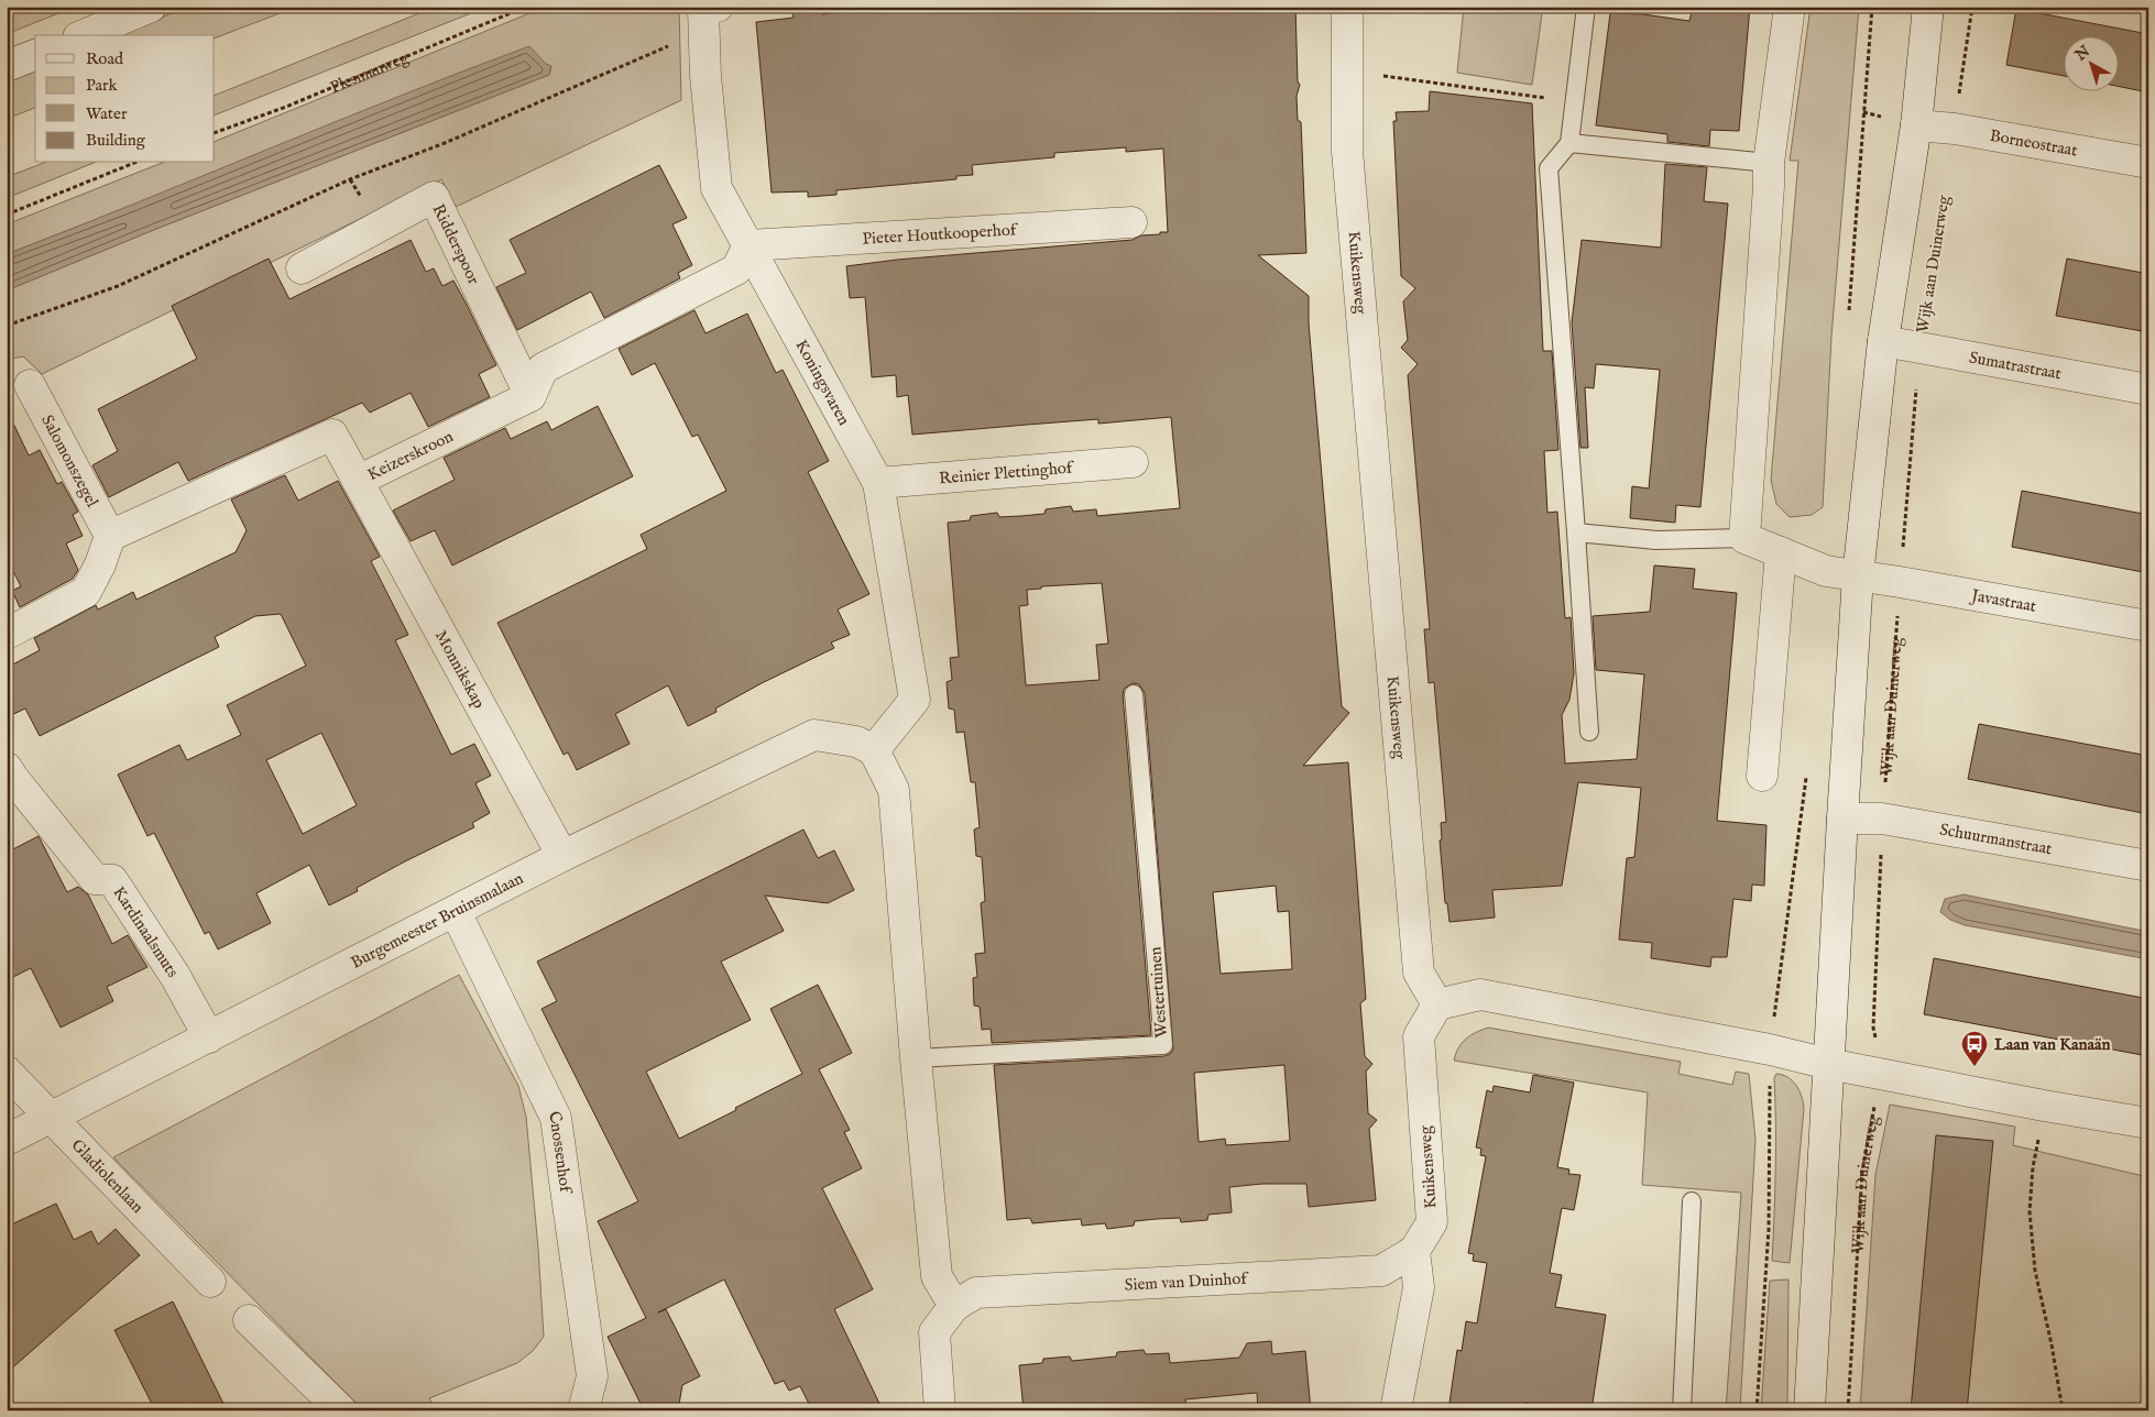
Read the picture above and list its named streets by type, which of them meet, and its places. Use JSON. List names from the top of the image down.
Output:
{
  "streets": {
    "street": [
      "Borneostraat",
      "Pieter Houtkooperhof",
      "Ridderspoor",
      "Kuikensweg",
      "Sumatrastraat",
      "Koningsvaren",
      "Keizerskroon",
      "Salomonszegel",
      "Reinier Plettinghof",
      "Javastraat",
      "Monnikskap",
      "Schuurmanstraat",
      "Burgemeester Bruinsmalaan",
      "Kardinaalsmuts",
      "Cnossenhof",
      "Gladiolenlaan",
      "Siem van Duinhof"
    ],
    "lane": ["Westertuinen"],
    "path": ["Plesmanweg", "Wijk aan Duinerweg"]
  },
  "crossings": [
    ["Pieter Houtkooperhof", "Koningsvaren"],
    ["Ridderspoor", "Keizerskroon"],
    ["Wijk aan Duinerweg", "Sumatrastraat"],
    ["Wijk aan Duinerweg", "Javastraat"],
    ["Wijk aan Duinerweg", "Schuurmanstraat"],
    ["Kuikensweg", "Siem van Duinhof"],
    ["Koningsvaren", "Reinier Plettinghof"],
    ["Koningsvaren", "Burgemeester Bruinsmalaan"],
    ["Keizerskroon", "Salomonszegel"],
    ["Keizerskroon", "Monnikskap"],
    ["Monnikskap", "Burgemeester Bruinsmalaan"],
    ["Burgemeester Bruinsmalaan", "Kardinaalsmuts"],
    ["Burgemeester Bruinsmalaan", "Cnossenhof"],
    ["Burgemeester Bruinsmalaan", "Gladiolenlaan"]
  ],
  "places": {
    "bus stop": ["Laan van Kanaän"]
  },
  "legend": [
    "Road",
    "Park",
    "Water",
    "Building"
  ],
  "north": "top left"
}
